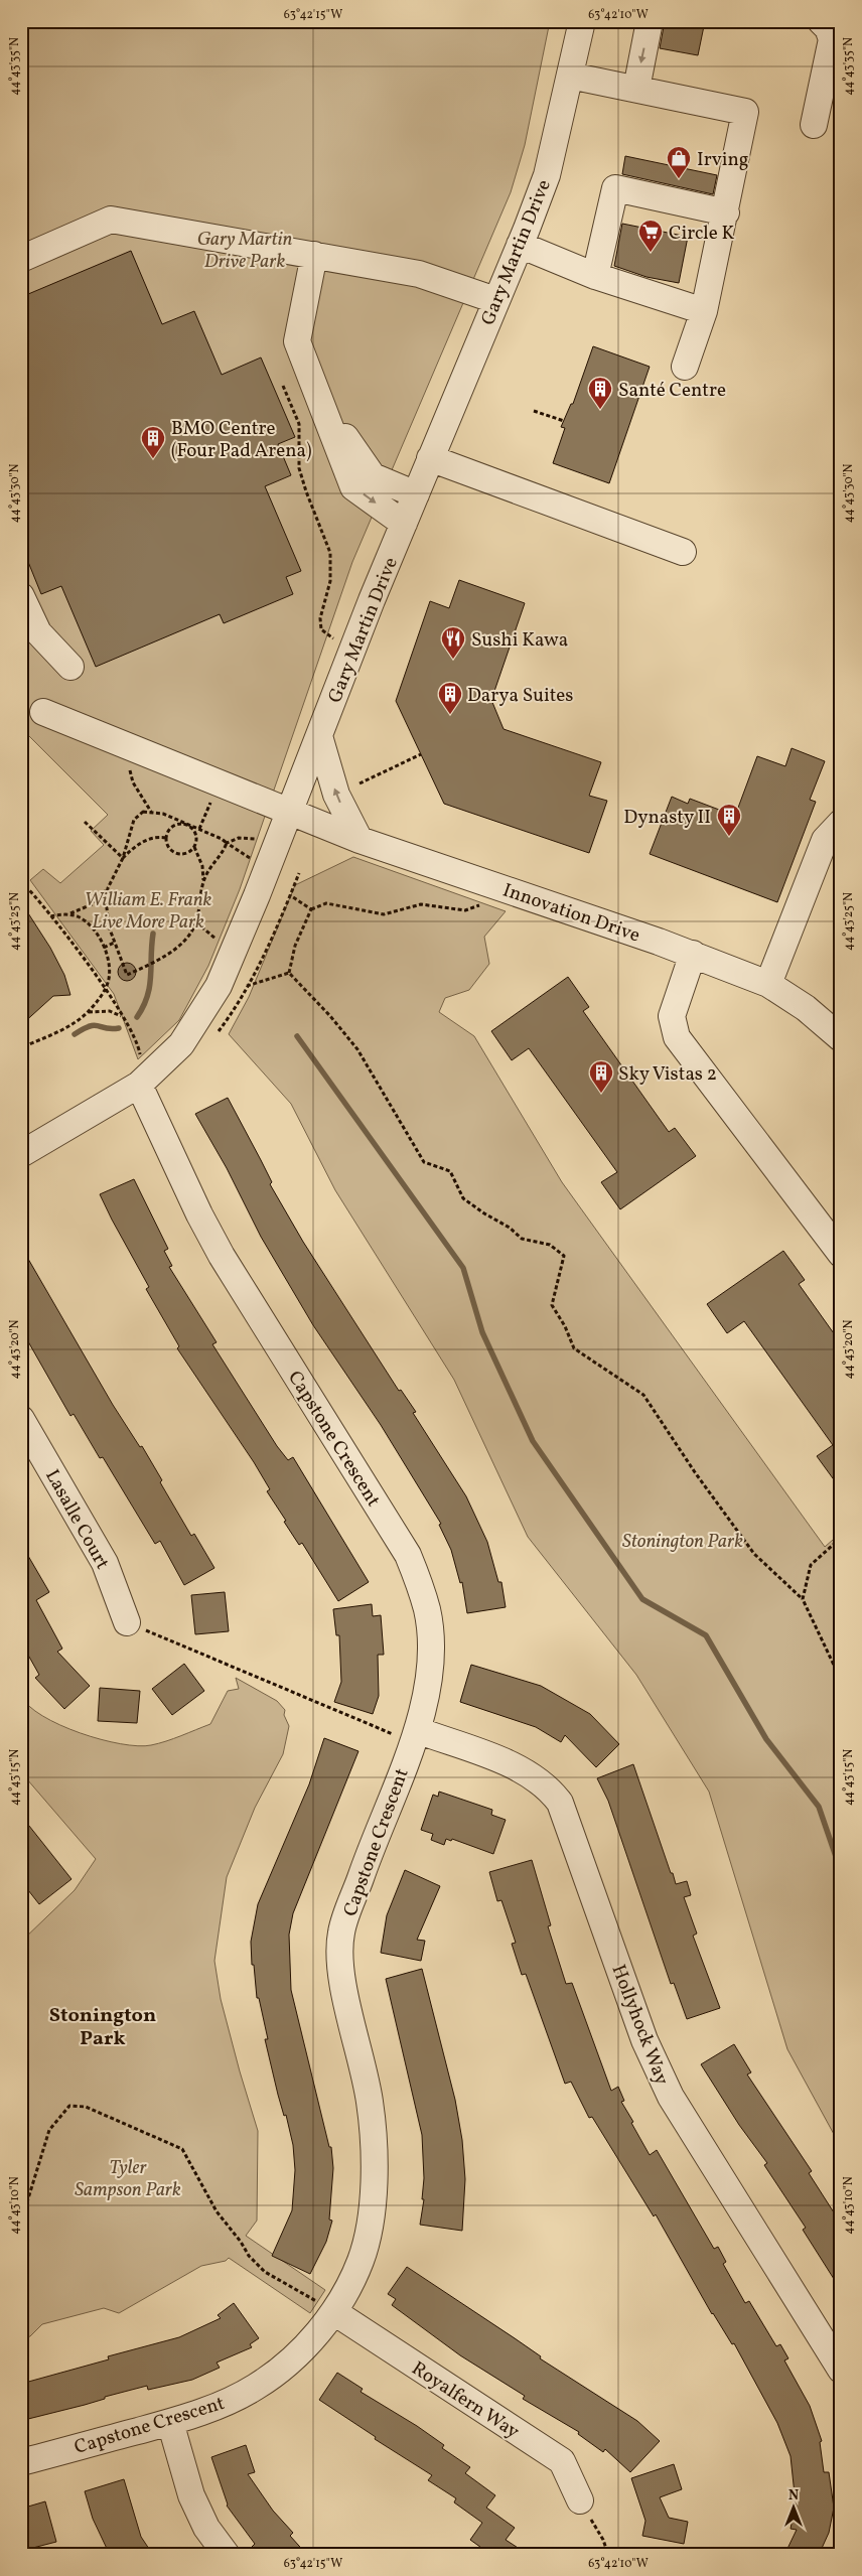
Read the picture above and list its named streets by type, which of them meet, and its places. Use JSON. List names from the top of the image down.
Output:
{
  "streets": {
    "street": [
      "Gary Martin Drive",
      "Innovation Drive",
      "Capstone Crescent",
      "Lasalle Court",
      "Hollyhock Way",
      "Royalfern Way"
    ]
  },
  "crossings": [
    ["Gary Martin Drive", "Innovation Drive"],
    ["Gary Martin Drive", "Capstone Crescent"],
    ["Capstone Crescent", "Hollyhock Way"],
    ["Capstone Crescent", "Royalfern Way"]
  ],
  "districts": ["Stonington Park"],
  "parks": [
    "Gary Martin Drive Park",
    "William E. Frank Live More Park",
    "Stonington Park",
    "Tyler Sampson Park"
  ],
  "places": {
    "shop": ["Irving"],
    "supermarket": ["Circle K"],
    "building": [
      "Santé Centre",
      "BMO Centre (Four Pad Arena)",
      "Darya Suites",
      "Dynasty II",
      "Sky Vistas 2"
    ],
    "restaurant": ["Sushi Kawa"]
  },
  "north": "top",
  "coordinates": [
    "63°42'15\"W",
    "63°42'10\"W",
    "44°43'35\"N",
    "44°43'30\"N",
    "44°43'25\"N",
    "44°43'20\"N",
    "44°43'15\"N",
    "44°43'10\"N"
  ]
}
